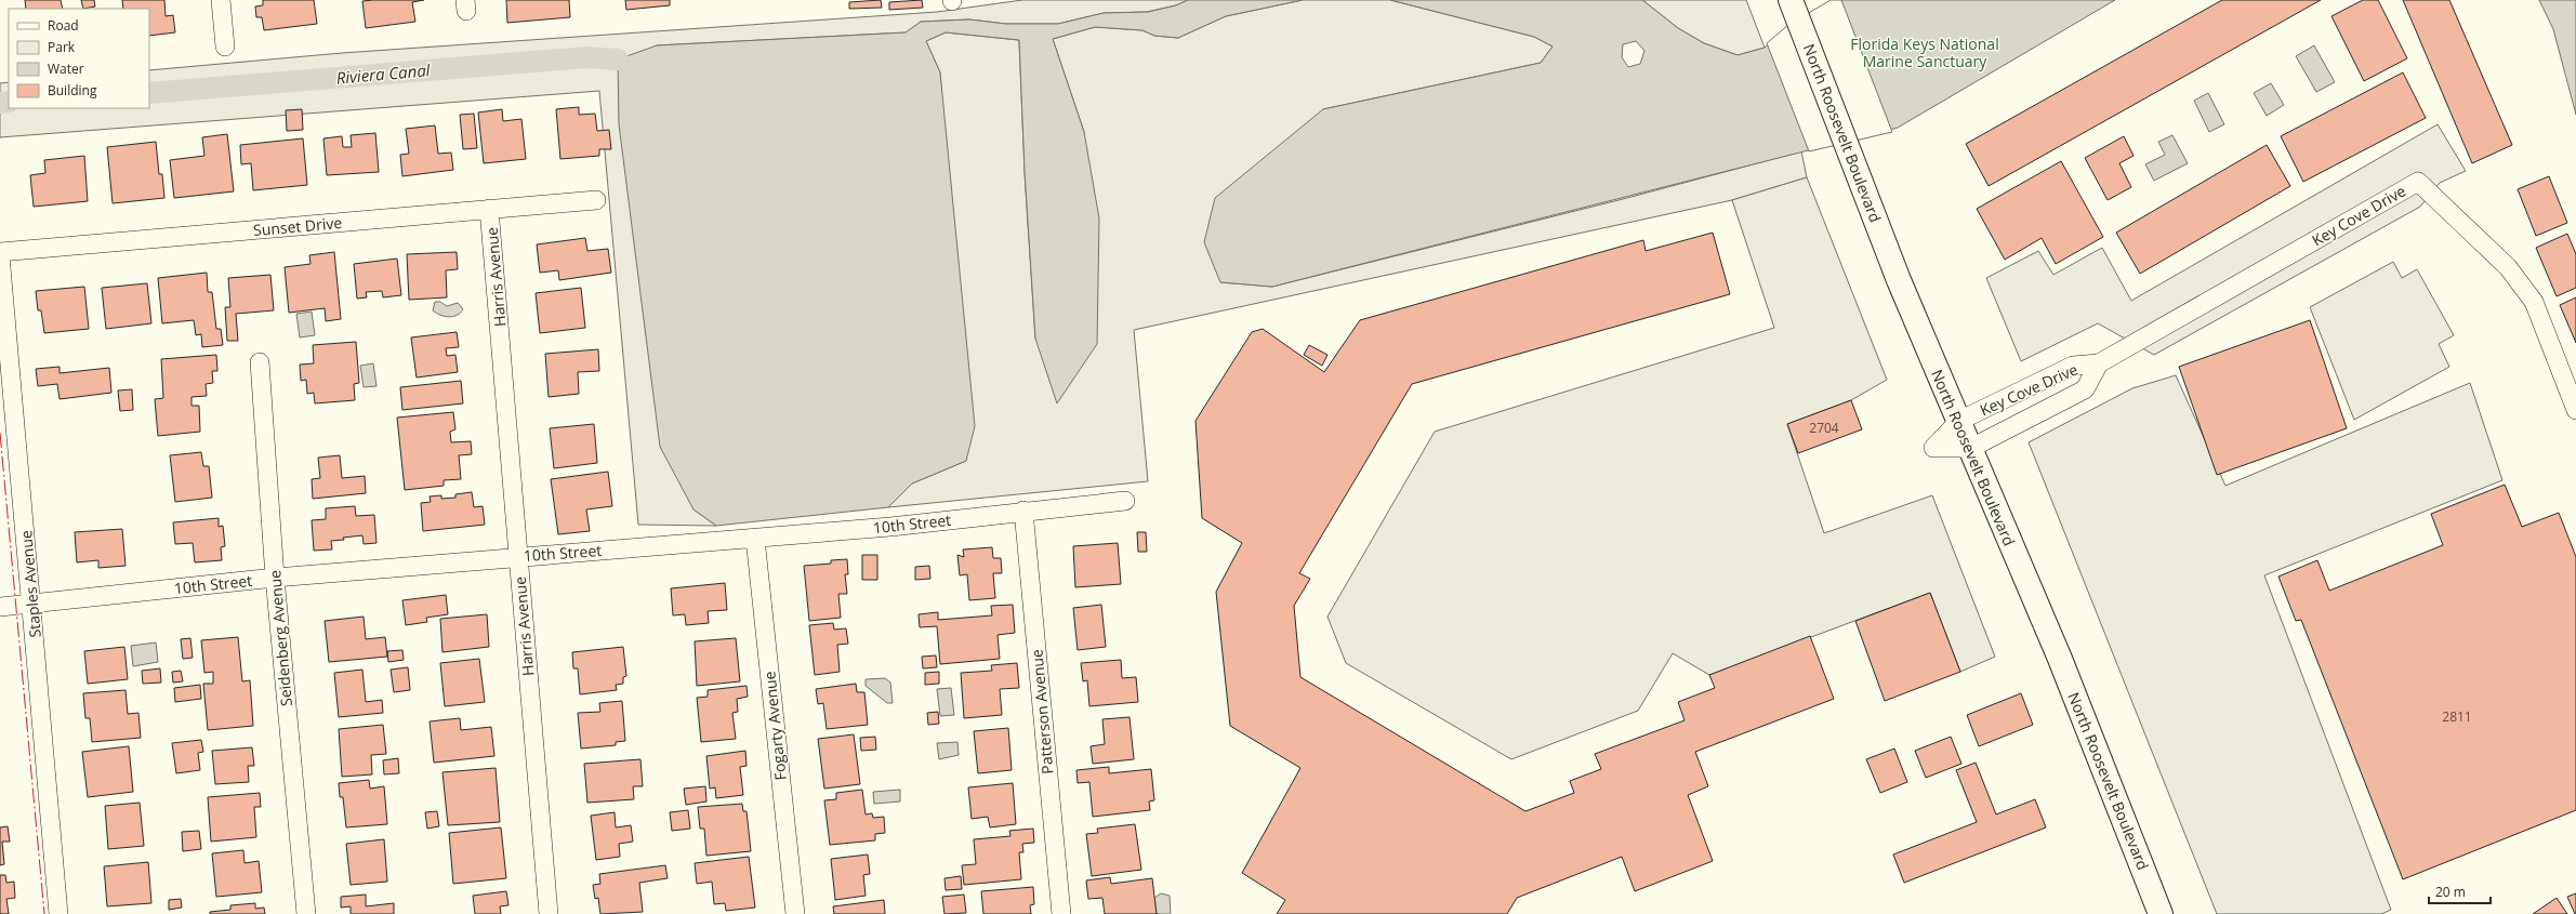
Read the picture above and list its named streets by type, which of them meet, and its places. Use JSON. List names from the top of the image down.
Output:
{
  "streets": {
    "main road": ["North Roosevelt Boulevard"],
    "street": [
      "Key Cove Drive",
      "Sunset Drive",
      "Harris Avenue",
      "10th Street",
      "Staples Avenue",
      "Seidenberg Avenue",
      "Patterson Avenue",
      "Fogarty Avenue"
    ]
  },
  "crossings": [
    ["North Roosevelt Boulevard", "Key Cove Drive"],
    ["Sunset Drive", "Harris Avenue"],
    ["Sunset Drive", "Staples Avenue"],
    ["Harris Avenue", "10th Street"],
    ["10th Street", "Staples Avenue"],
    ["10th Street", "Seidenberg Avenue"],
    ["10th Street", "Patterson Avenue"],
    ["10th Street", "Fogarty Avenue"]
  ],
  "water": ["Riviera Canal"],
  "parks": ["Florida Keys National Marine Sanctuary"],
  "house_numbers": ["2704", "2811"],
  "legend": [
    "Road",
    "Park",
    "Water",
    "Building"
  ],
  "scale_bar": "20 m"
}
